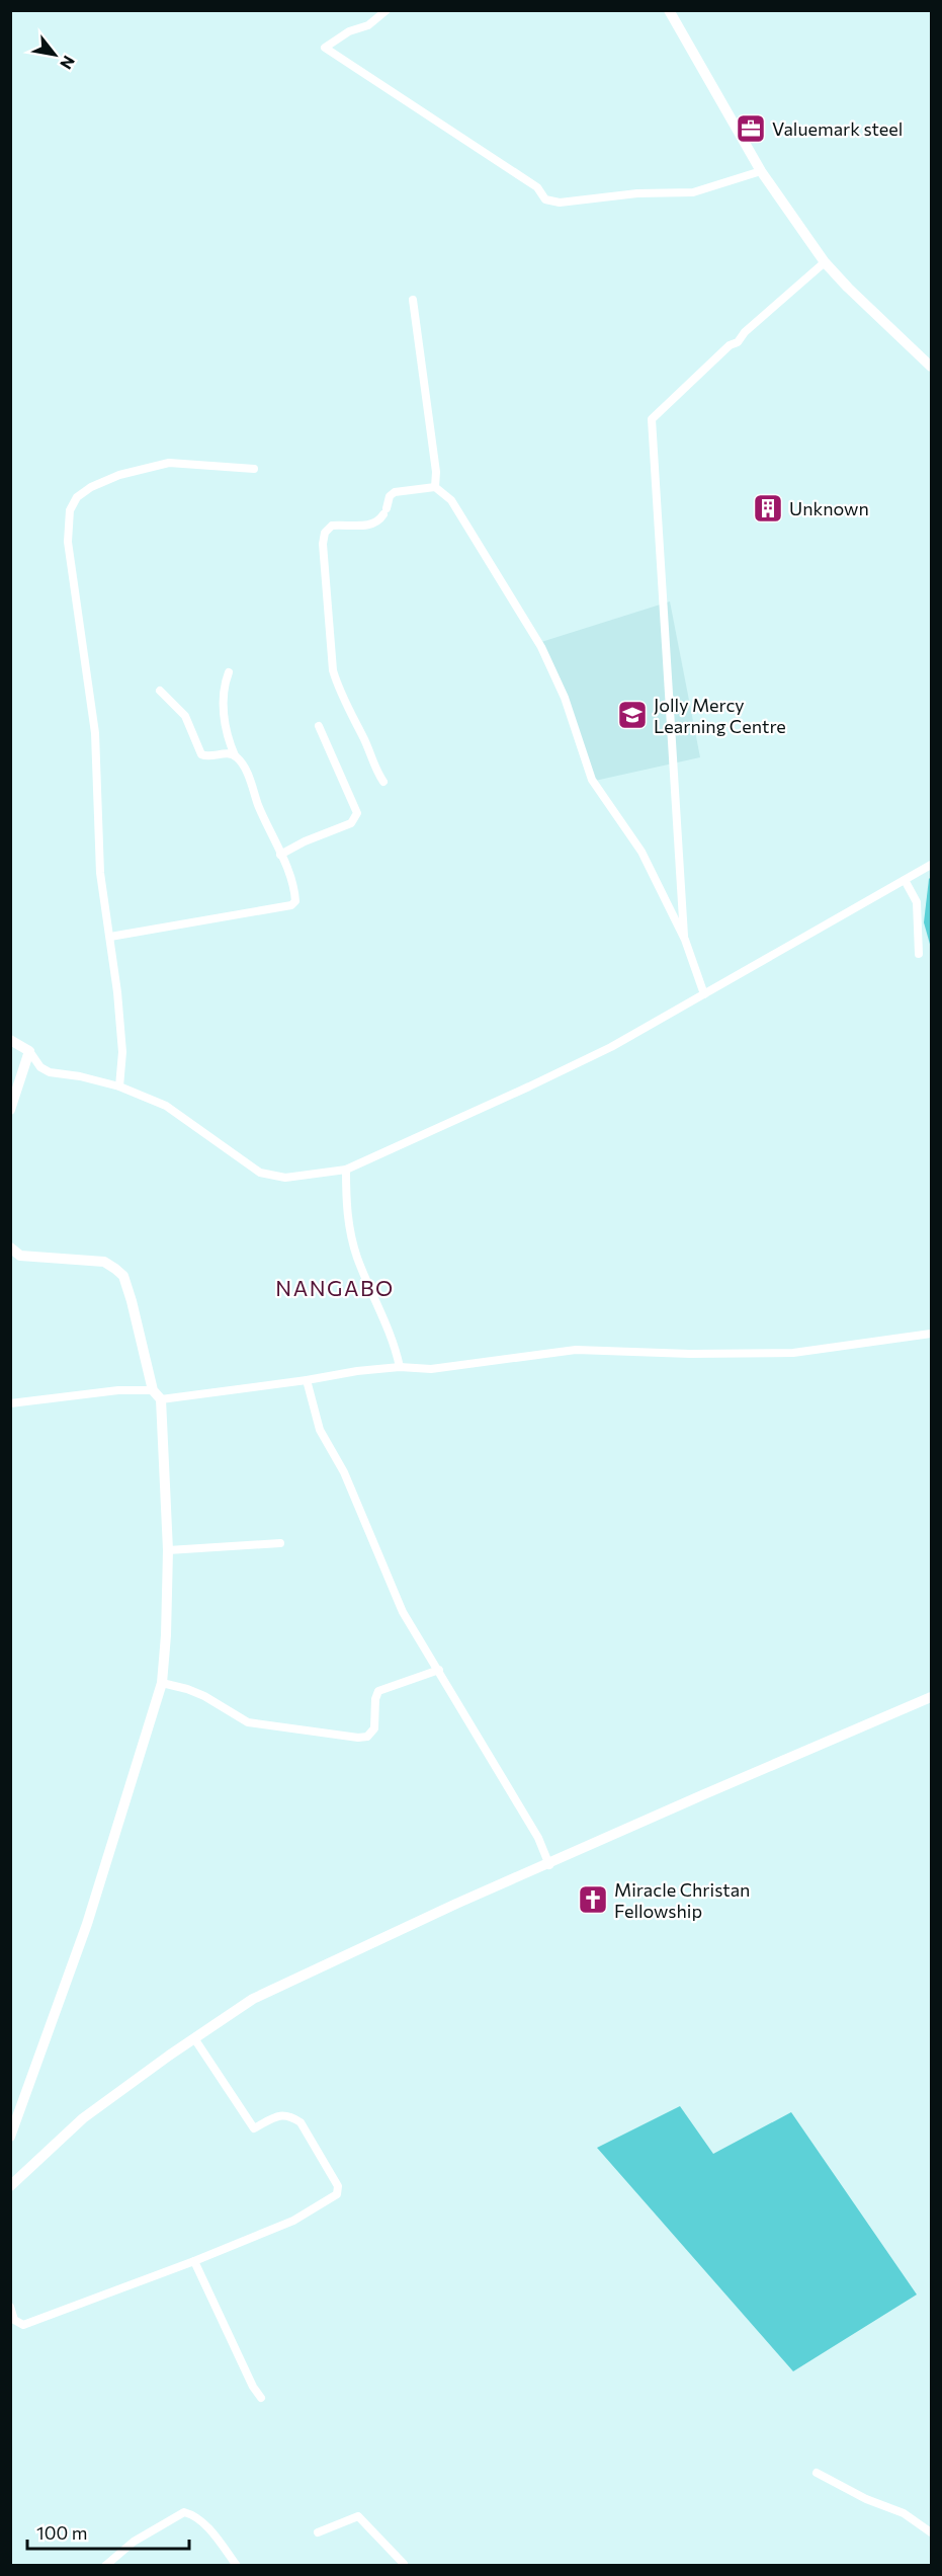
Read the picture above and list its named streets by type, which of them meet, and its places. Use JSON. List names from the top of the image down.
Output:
{
  "districts": ["NANGABO"],
  "places": {
    "office": ["Valuemark steel"],
    "building": ["Unknown"],
    "school or university": ["Jolly Mercy Learning Centre"],
    "church": ["Miracle Christan Fellowship"]
  },
  "scale_bar": "100 m",
  "north": "bottom right"
}
